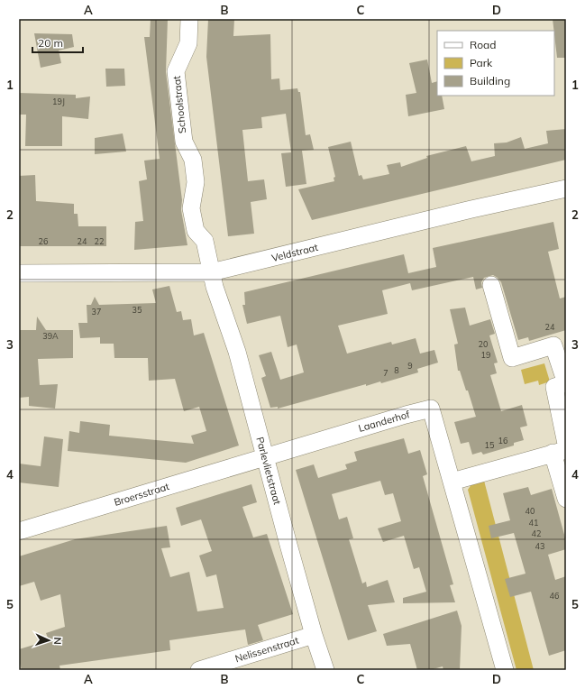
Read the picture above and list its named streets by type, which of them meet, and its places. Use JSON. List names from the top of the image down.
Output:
{
  "streets": {
    "street": [
      "Schoolstraat",
      "Veldstraat",
      "Laanderhof",
      "Parlevlietstraat",
      "Broersstraat",
      "Nelissenstraat"
    ]
  },
  "crossings": [
    ["Schoolstraat", "Veldstraat"],
    ["Schoolstraat", "Parlevlietstraat"],
    ["Veldstraat", "Parlevlietstraat"],
    ["Laanderhof", "Parlevlietstraat"],
    ["Laanderhof", "Broersstraat"],
    ["Parlevlietstraat", "Broersstraat"],
    ["Parlevlietstraat", "Nelissenstraat"]
  ],
  "house_numbers": [
    "19J",
    "26",
    "24",
    "22",
    "35",
    "37",
    "24",
    "39A",
    "20",
    "19",
    "9",
    "8",
    "7",
    "16",
    "15",
    "40",
    "41",
    "42",
    "43",
    "46"
  ],
  "legend": ["Road", "Park", "Building"],
  "scale_bar": "20 m",
  "north": "right",
  "grid": {
    "columns": [
      "A",
      "B",
      "C",
      "D"
    ],
    "rows": [
      "1",
      "2",
      "3",
      "4",
      "5"
    ]
  }
}
